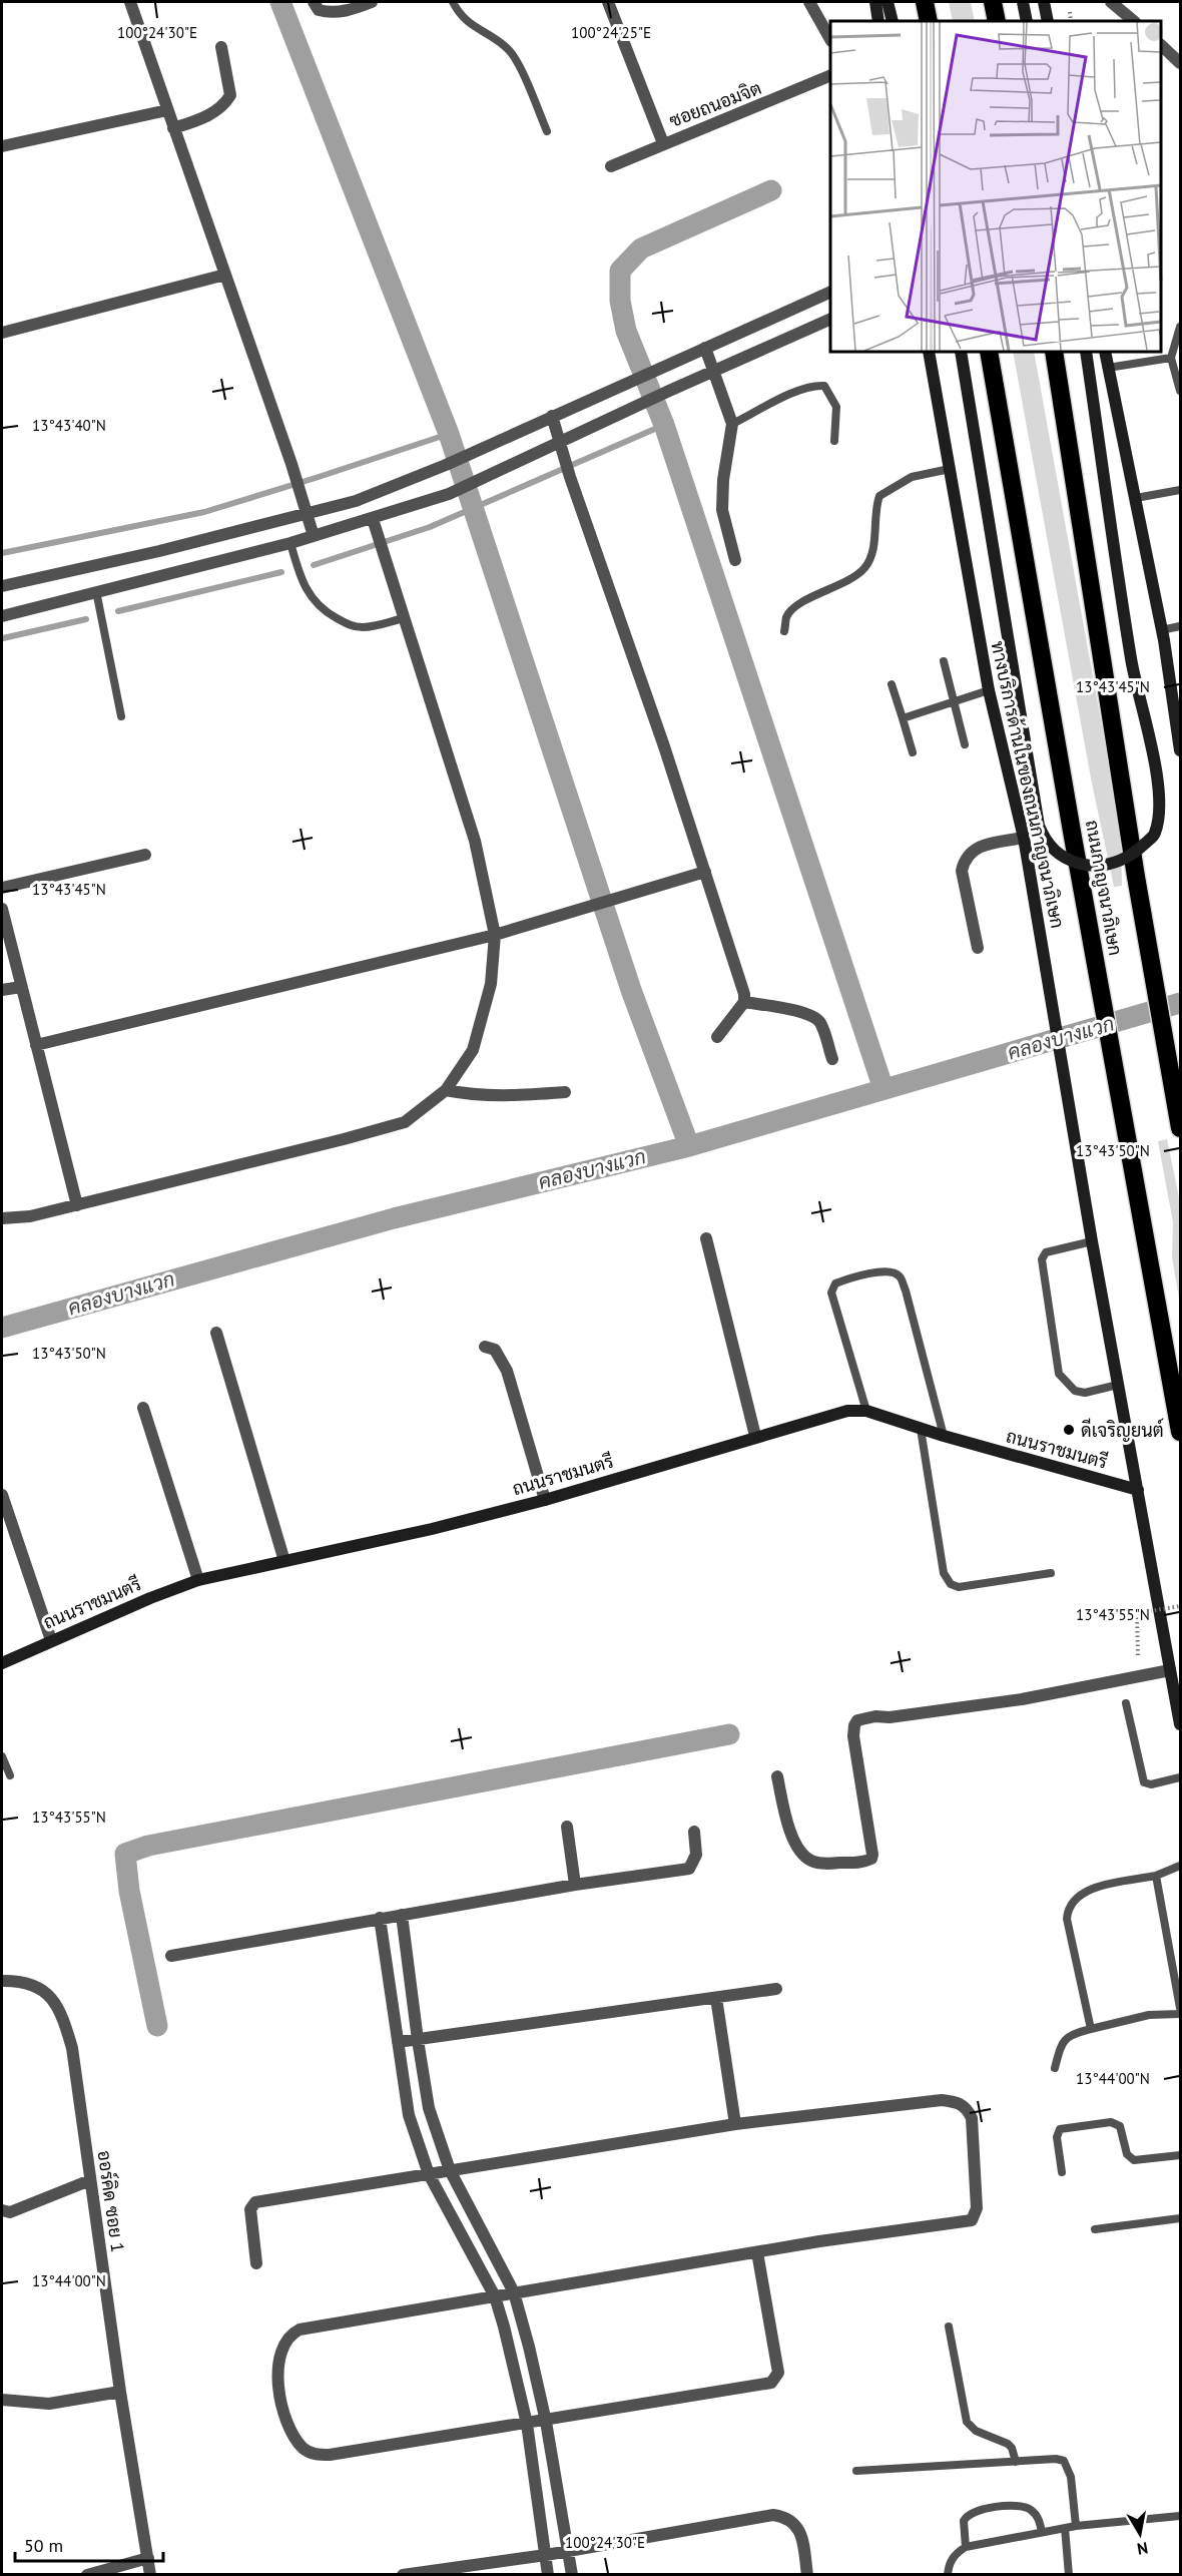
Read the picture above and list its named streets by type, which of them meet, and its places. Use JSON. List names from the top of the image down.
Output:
{
  "streets": {
    "highway": ["ถนนกาญจนาภิเษก"],
    "main road": ["ทางบริการด้านในของถนนกาญจนาภิเษก", "ถนนราชมนตรี"],
    "street": ["ซอยถนอมจิต", "ออร์คิด ซอย 1"]
  },
  "crossings": [
    ["ทางบริการด้านในของถนนกาญจนาภิเษก", "ถนนราชมนตรี"]
  ],
  "water": ["คลองบางแวก"],
  "places": ["ดีเจริญยนต์"],
  "scale_bar": "50 m",
  "north": "bottom",
  "coordinates": [
    "100°24'30\"E",
    "100°24'25\"E",
    "13°43'40\"N",
    "13°43'45\"N",
    "13°43'50\"N",
    "13°43'55\"N",
    "13°44'00\"N"
  ]
}
